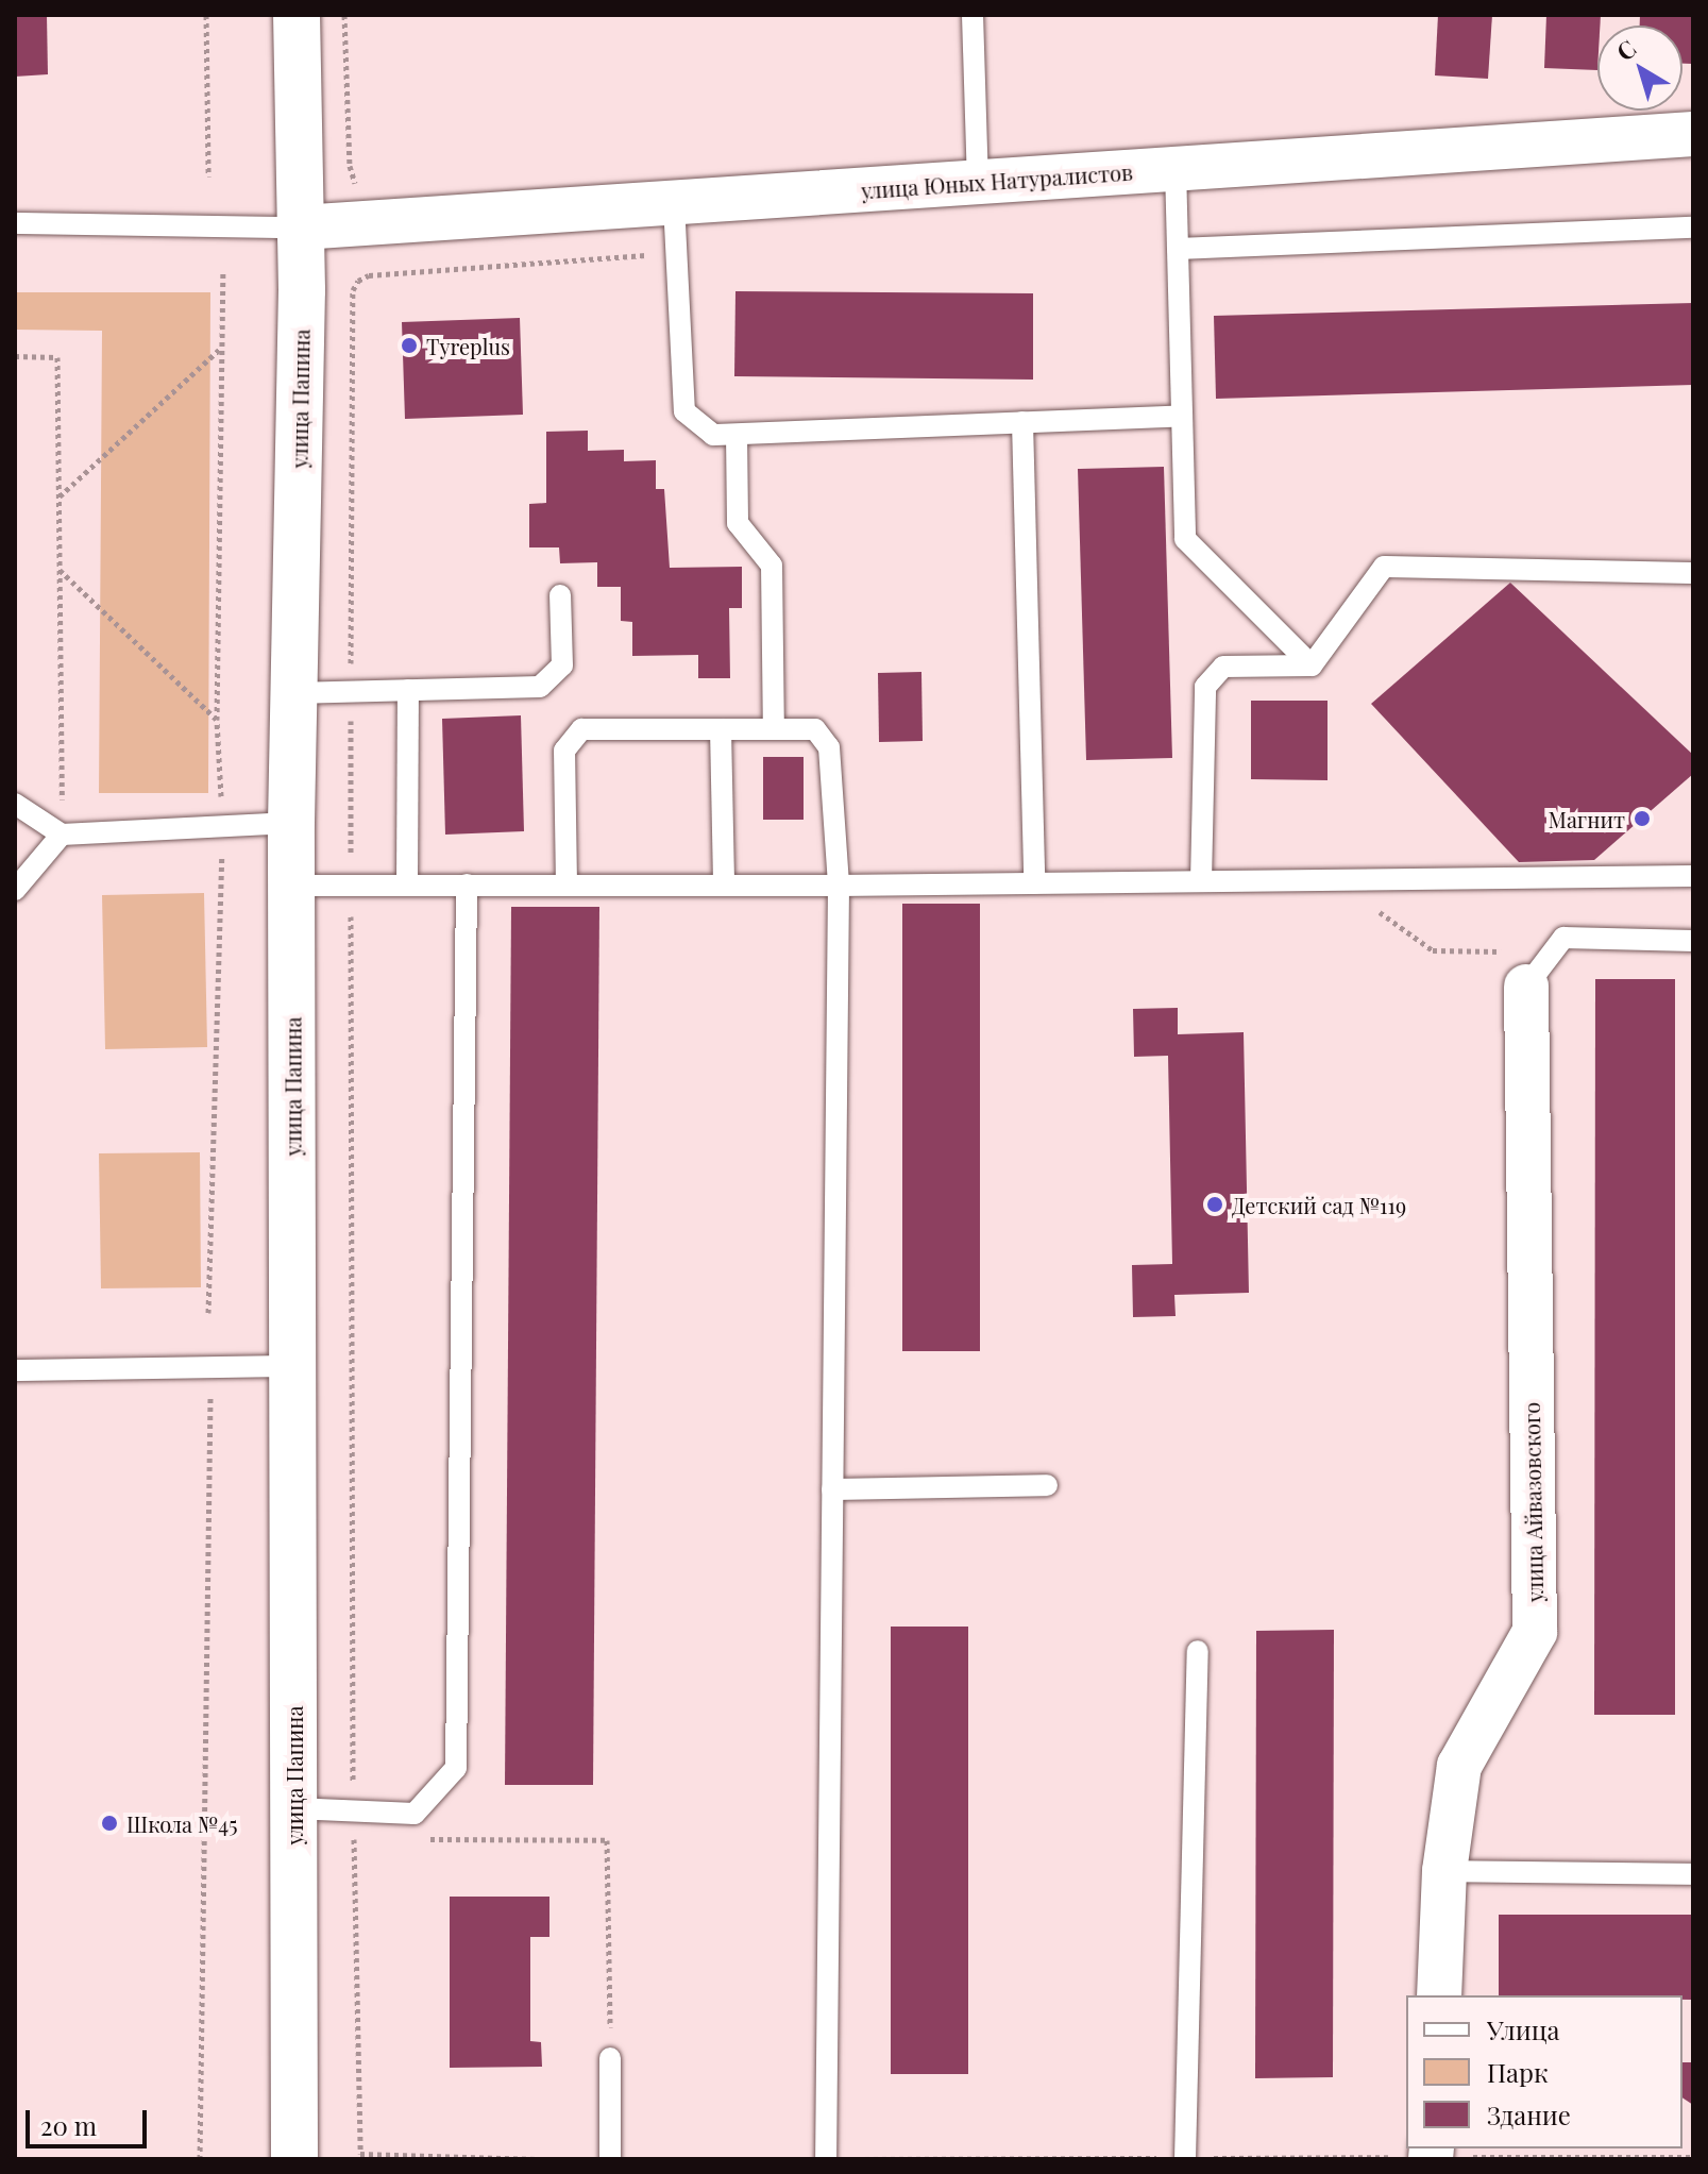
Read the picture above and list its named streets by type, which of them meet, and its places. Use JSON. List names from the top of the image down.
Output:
{
  "streets": {
    "street": ["улица Юных Натуралистов", "улица Папина", "улица Айвазовского"]
  },
  "crossings": [
    ["улица Юных Натуралистов", "улица Папина"]
  ],
  "places": [
    "Tyreplus",
    "Магнит",
    "Детский сад №119",
    "Школа №45"
  ],
  "legend": ["Улица", "Парк", "Здание"],
  "scale_bar": "20 m",
  "north": "top left"
}
